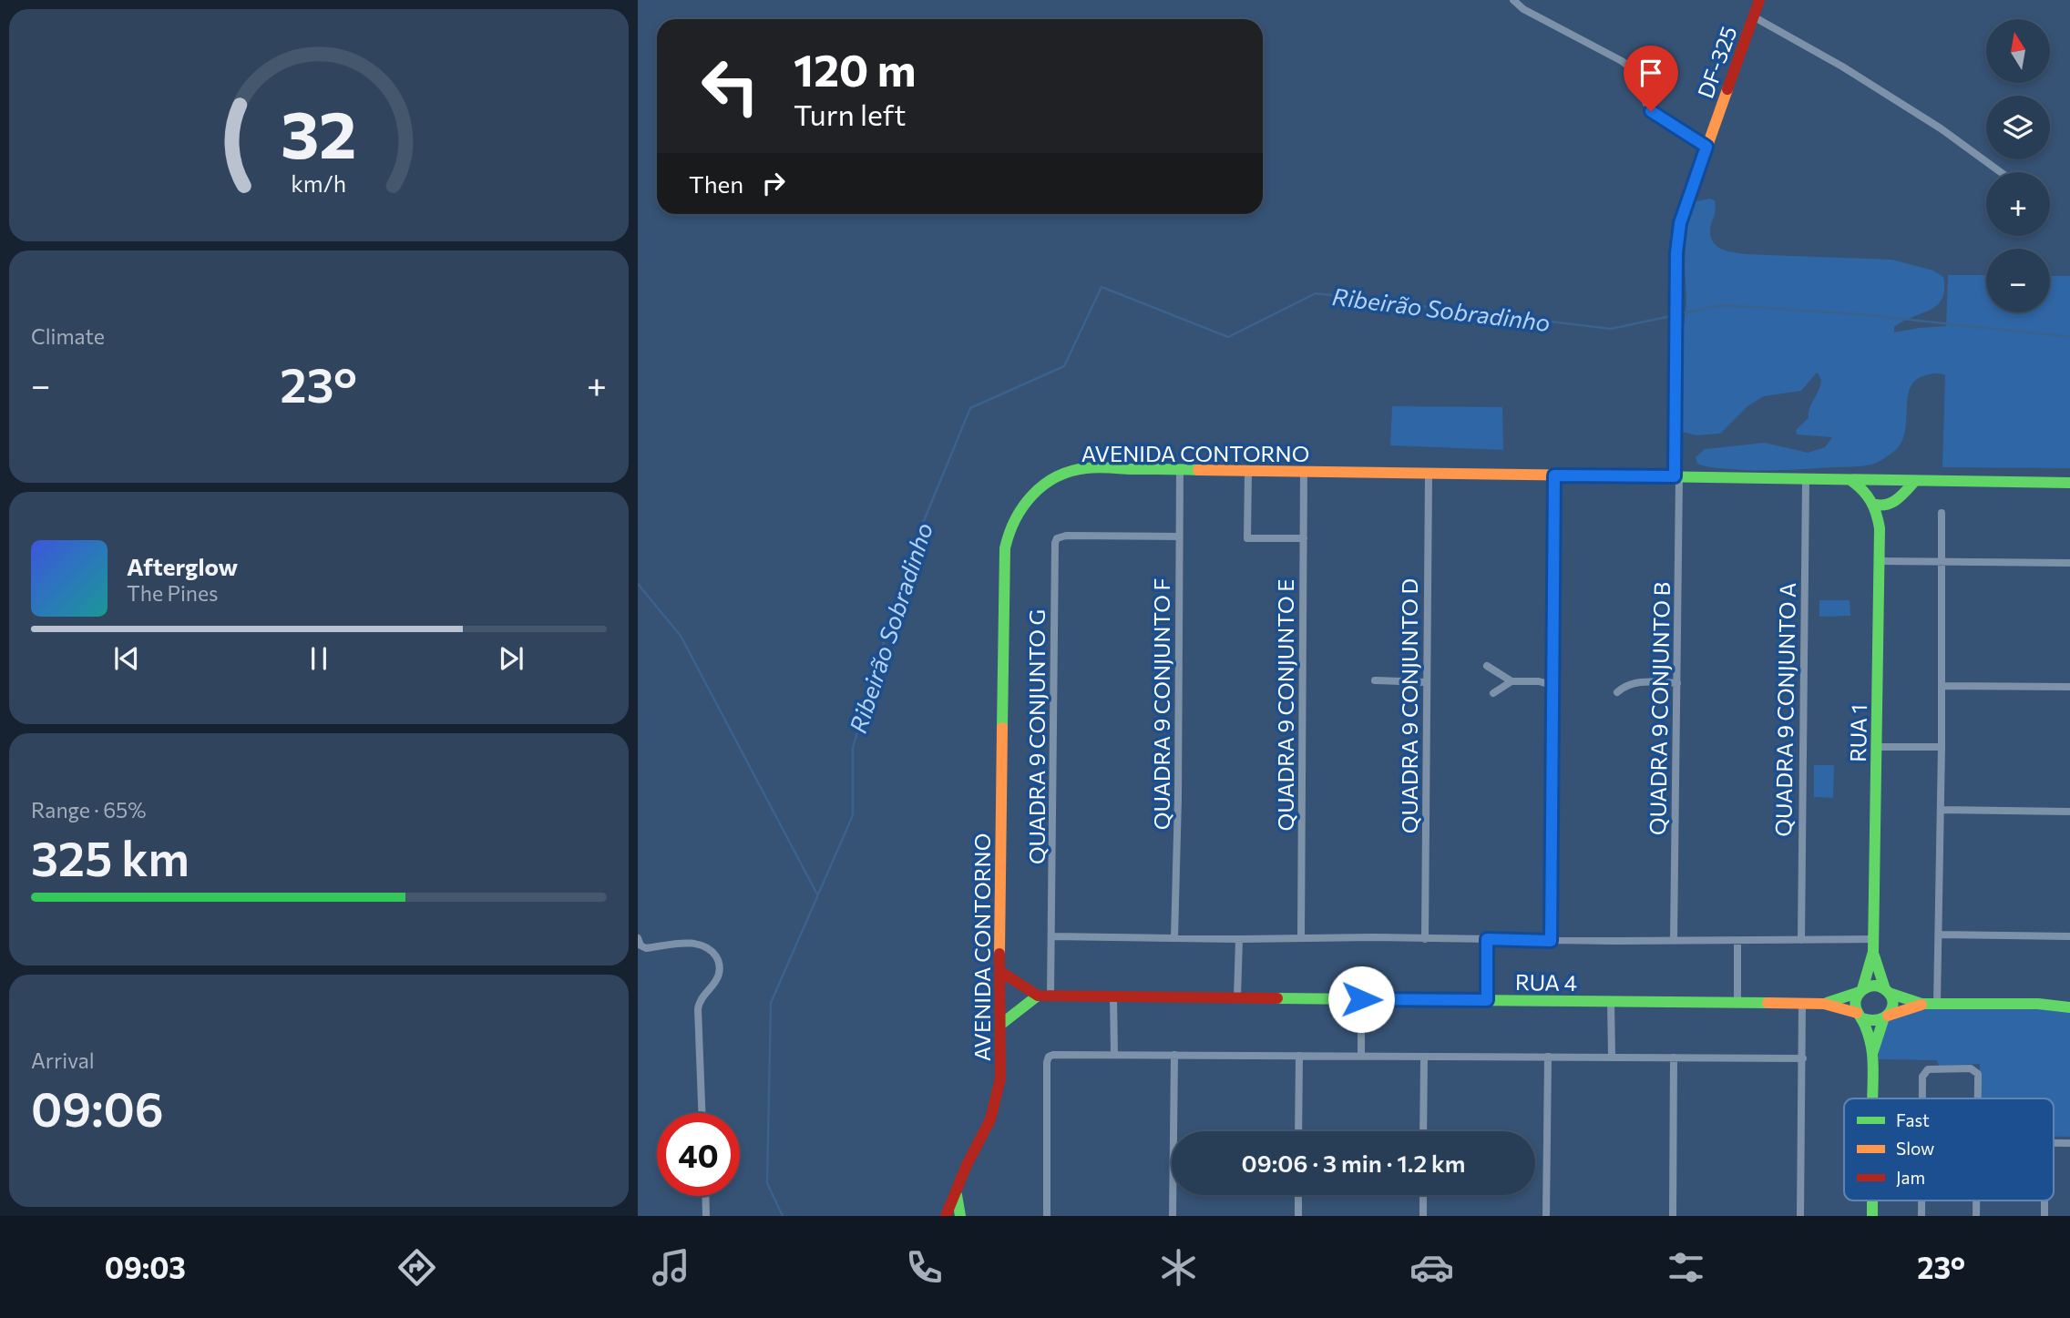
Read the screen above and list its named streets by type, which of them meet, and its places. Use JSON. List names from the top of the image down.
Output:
{
  "streets": {
    "street": [
      "DF-325",
      "AVENIDA CONTORNO",
      "QUADRA 9 CONJUNTO F",
      "QUADRA 9 CONJUNTO E",
      "QUADRA 9 CONJUNTO D",
      "QUADRA 9 CONJUNTO B",
      "QUADRA 9 CONJUNTO A",
      "RUA 1",
      "QUADRA 9 CONJUNTO G",
      "RUA 4"
    ]
  },
  "crossings": [
    ["DF-325", "AVENIDA CONTORNO"],
    ["DF-325", "QUADRA 9 CONJUNTO B"],
    ["AVENIDA CONTORNO", "QUADRA 9 CONJUNTO F"],
    ["AVENIDA CONTORNO", "QUADRA 9 CONJUNTO E"],
    ["AVENIDA CONTORNO", "QUADRA 9 CONJUNTO D"],
    ["AVENIDA CONTORNO", "QUADRA 9 CONJUNTO B"],
    ["AVENIDA CONTORNO", "QUADRA 9 CONJUNTO A"],
    ["AVENIDA CONTORNO", "RUA 1"],
    ["QUADRA 9 CONJUNTO F", "QUADRA 9 CONJUNTO G"],
    ["QUADRA 9 CONJUNTO G", "RUA 4"]
  ],
  "water": ["Ribeirão Sobradinho"],
  "legend": ["Fast", "Slow", "Jam"],
  "north": "top",
  "page": {
    "map_buttons": ["+", "−"],
    "turn": ["120 m", "Turn left"],
    "then": "Then",
    "tile": [
      "Climate",
      ["Range · 65%", "325 km"],
      ["Arrival", "09:06"]
    ],
    "heat": ["−", "23°", "+"],
    "song": ["Afterglow", "The Pines"],
    "limit": "40",
    "trip": "09:06 · 3 min · 1.2 km",
    "tabs": ["09:03", "23°"],
    "gauge": ["32", "km/h"]
  }
}
